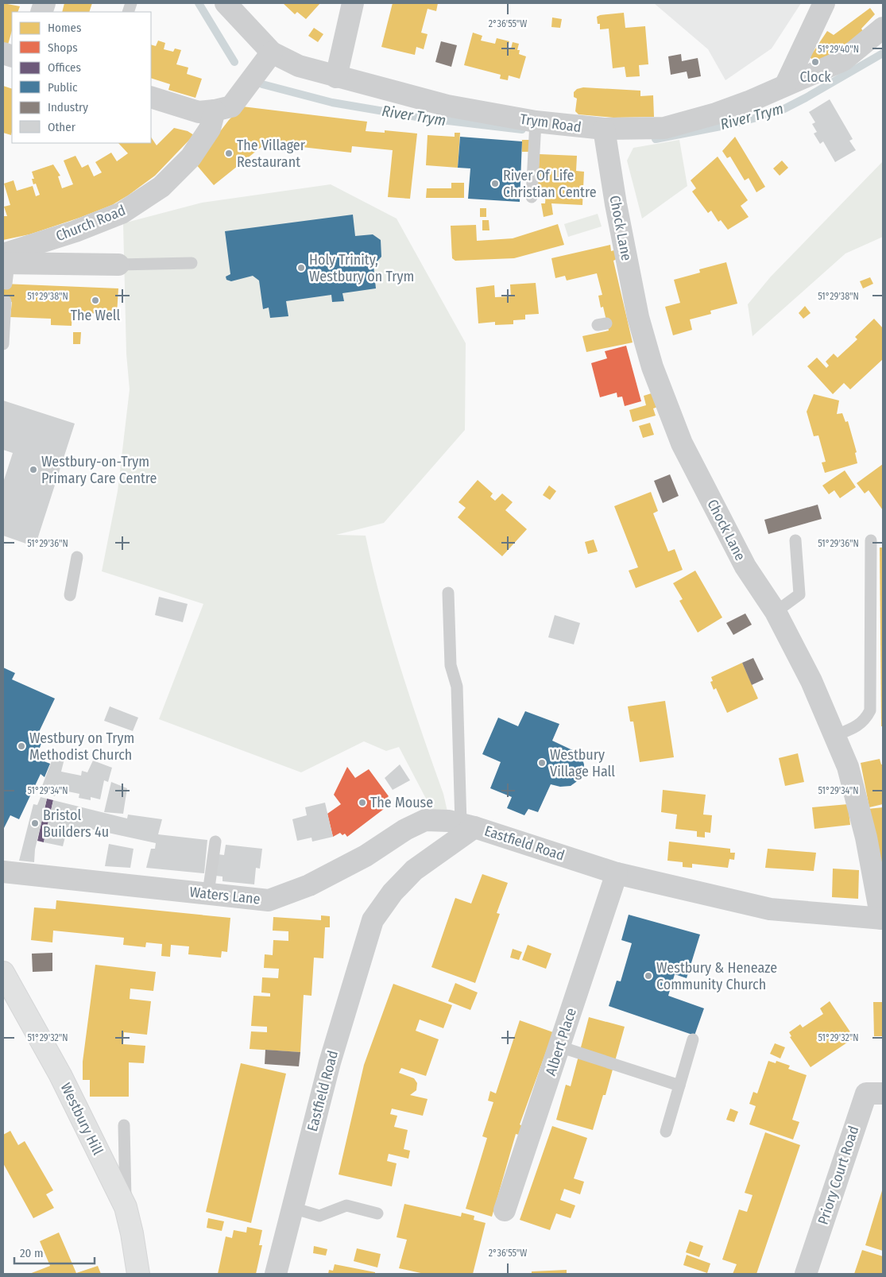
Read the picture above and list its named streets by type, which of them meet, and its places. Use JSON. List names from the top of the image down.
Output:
{
  "streets": {
    "main road": ["Westbury Hill"],
    "street": [
      "Trym Road",
      "Church Road",
      "Chock Lane",
      "Eastfield Road",
      "Waters Lane",
      "Albert Place",
      "Priory Court Road"
    ]
  },
  "crossings": [
    ["Trym Road", "Chock Lane"],
    ["Chock Lane", "Eastfield Road"],
    ["Eastfield Road", "Waters Lane"],
    ["Eastfield Road", "Albert Place"]
  ],
  "water": ["River Trym"],
  "places": [
    "Clock",
    "The Villager Restaurant",
    "River Of Life Christian Centre",
    "Holy Trinity, Westbury on Trym",
    "The Well",
    "Westbury-on-Trym Primary Care Centre",
    "Westbury on Trym Methodist Church",
    "Westbury Village Hall",
    "The Mouse",
    "Bristol Builders 4u",
    "Westbury & Heneaze Community Church"
  ],
  "legend": [
    "Homes",
    "Shops",
    "Offices",
    "Public",
    "Industry",
    "Other"
  ],
  "scale_bar": "20 m",
  "coordinates": [
    "2°36'55\"W",
    "51°29'40\"N",
    "51°29'38\"N",
    "51°29'36\"N",
    "51°29'34\"N",
    "51°29'32\"N"
  ]
}
